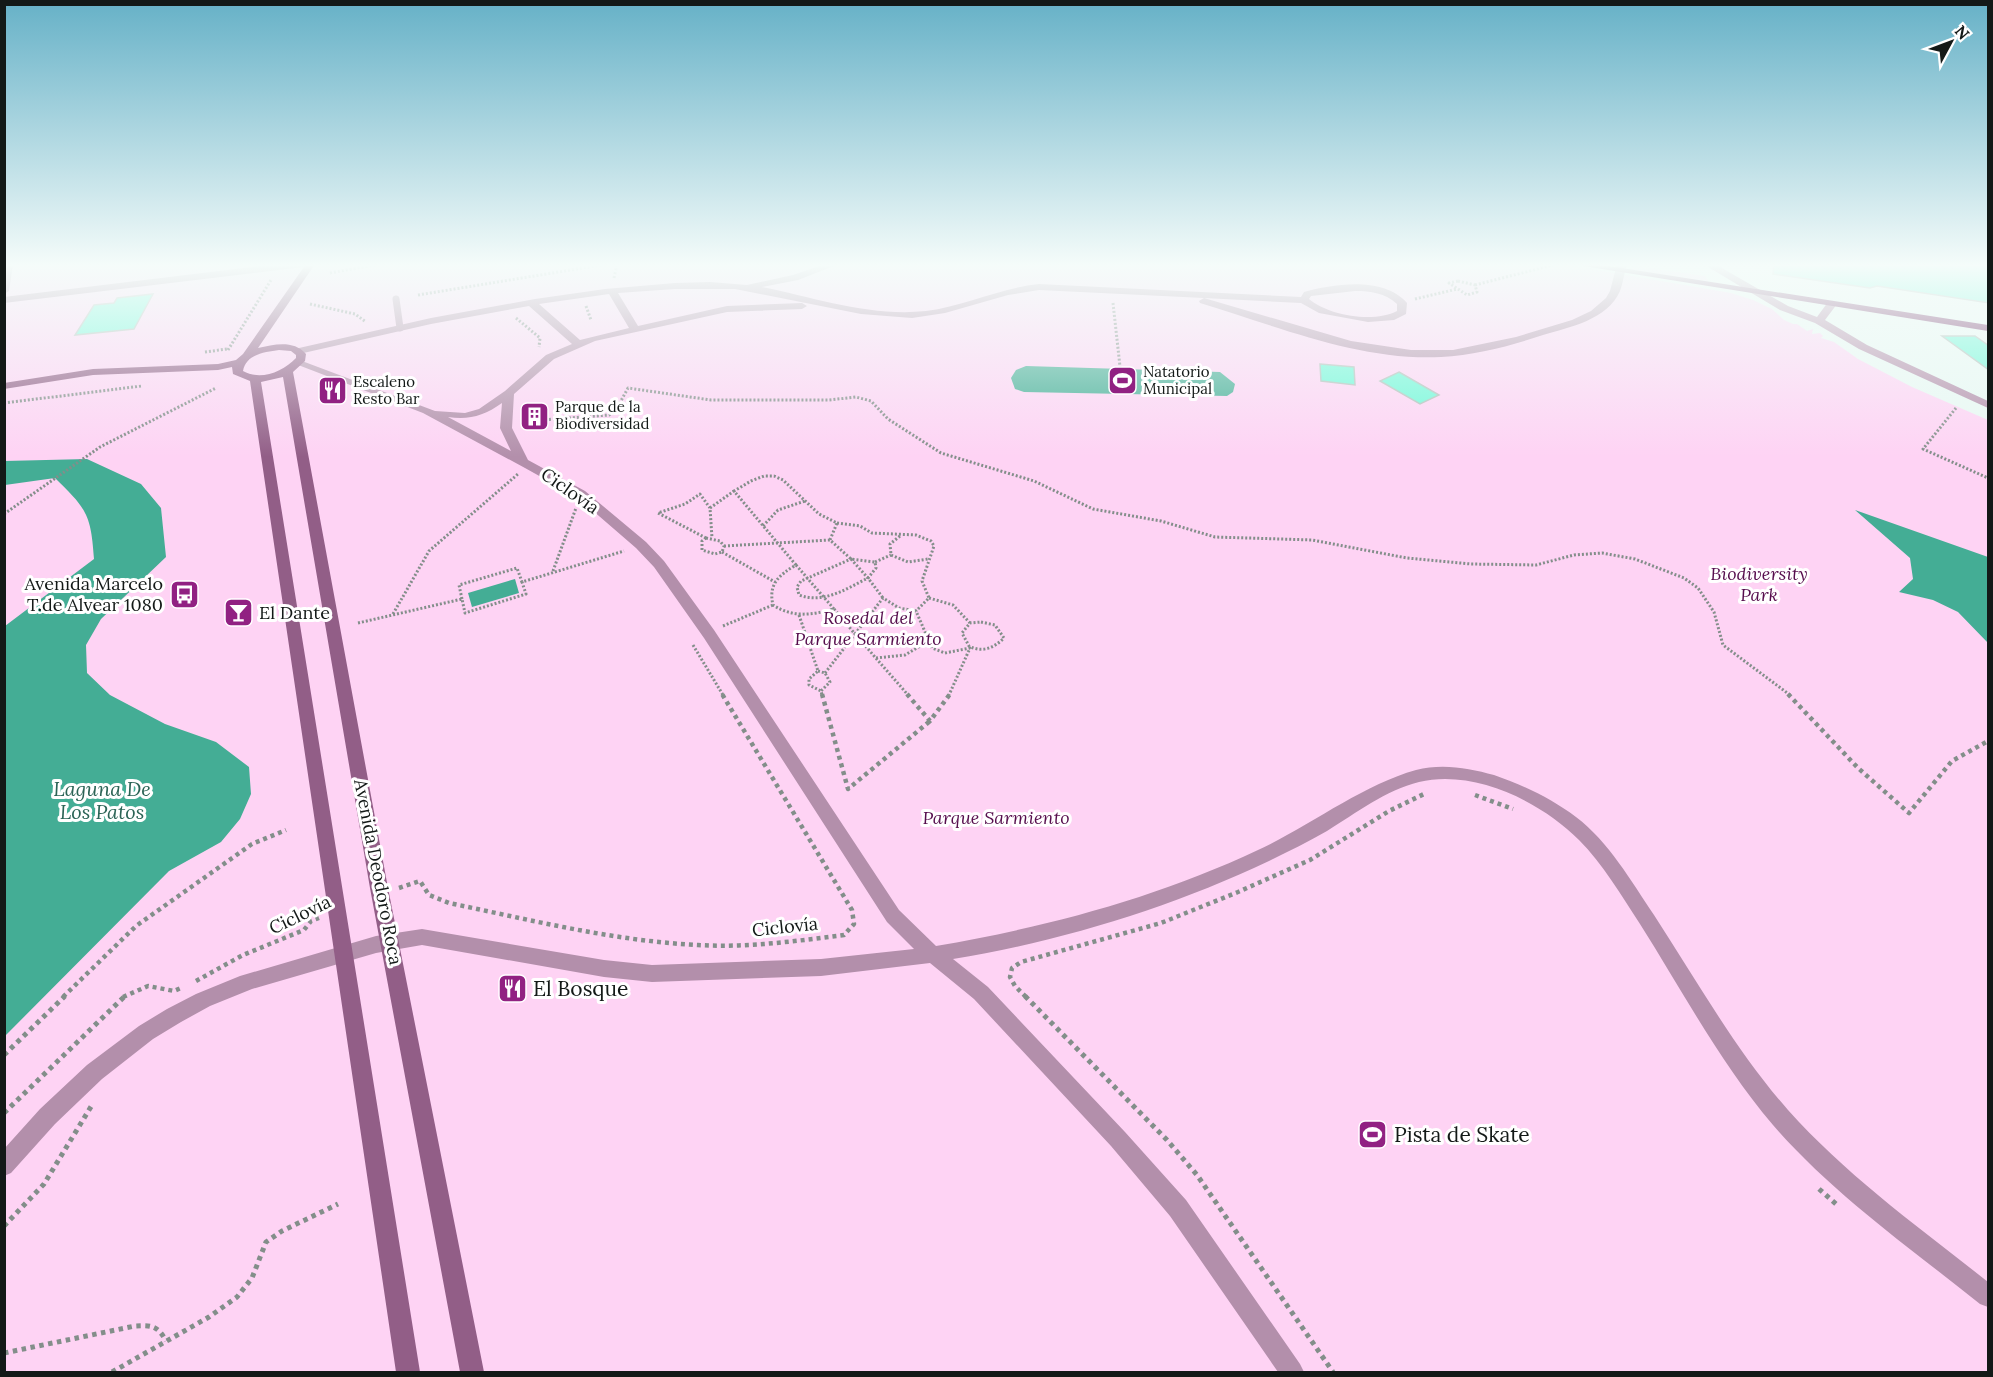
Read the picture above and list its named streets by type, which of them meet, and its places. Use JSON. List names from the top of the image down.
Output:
{
  "streets": {
    "main road": ["Avenida Deodoro Roca"],
    "path": ["Ciclovía"]
  },
  "crossings": [
    ["Ciclovía", "Avenida Deodoro Roca"]
  ],
  "water": ["Laguna De Los Patos"],
  "parks": ["Biodiversity Park", "Rosedal del Parque Sarmiento", "Parque Sarmiento"],
  "places": {
    "sports": ["Natatorio Municipal", "Pista de Skate"],
    "restaurant": ["Escaleno Resto Bar", "El Bosque"],
    "building": ["Parque de la Biodiversidad"],
    "bus stop": ["Avenida Marcelo T.de Alvear 1080"],
    "bar": ["El Dante"]
  },
  "north": "top right"
}
